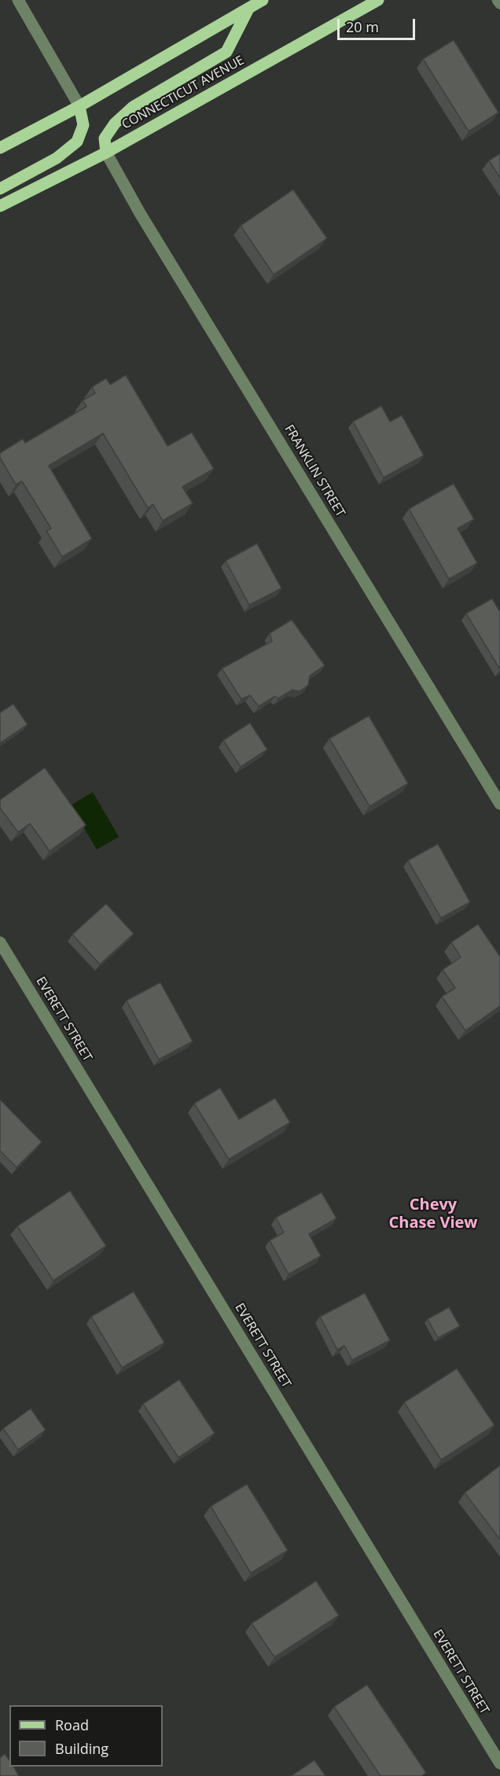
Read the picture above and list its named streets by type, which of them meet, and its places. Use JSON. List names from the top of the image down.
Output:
{
  "streets": {
    "main road": ["CONNECTICUT AVENUE"],
    "street": ["FRANKLIN STREET", "EVERETT STREET"]
  },
  "crossings": [
    ["CONNECTICUT AVENUE", "FRANKLIN STREET"]
  ],
  "districts": ["Chevy Chase View"],
  "legend": ["Road", "Building"],
  "scale_bar": "20 m"
}
